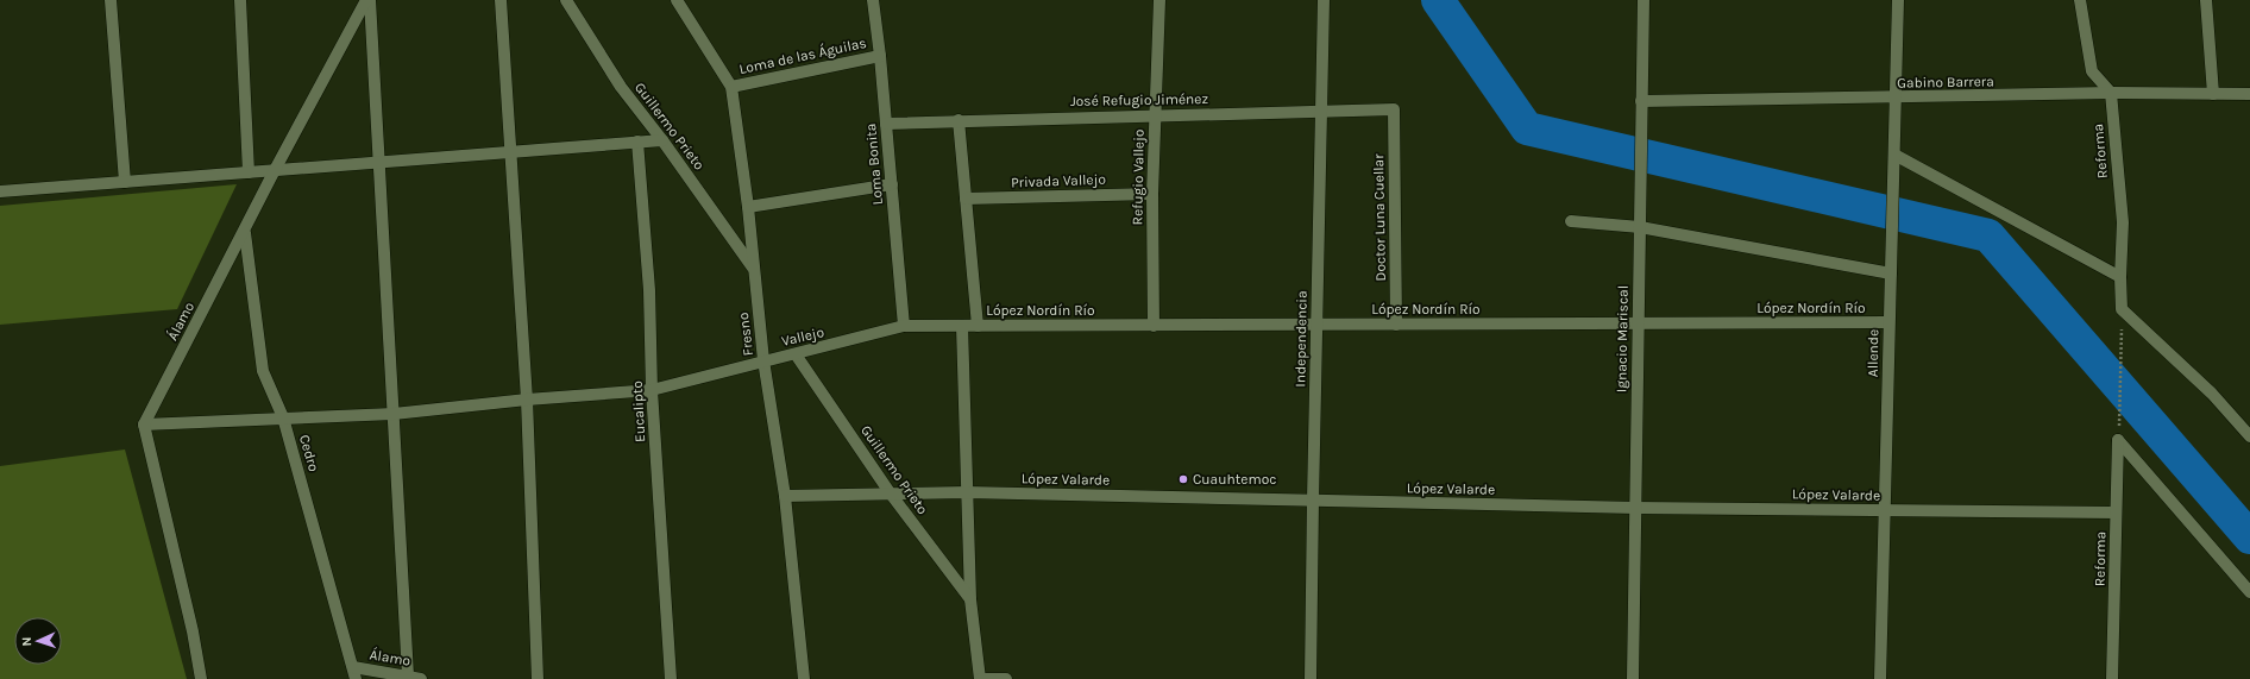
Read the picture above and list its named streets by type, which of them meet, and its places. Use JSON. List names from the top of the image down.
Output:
{
  "streets": {
    "street": [
      "Loma de las Águilas",
      "Gabino Barrera",
      "José Refugio Jiménez",
      "Guillermo Prieto",
      "Reforma",
      "Loma Bonita",
      "Refugio Vallejo",
      "Privada Vallejo",
      "Doctor Luna Cuellar",
      "López Nordín Río",
      "Álamo",
      "Fresno",
      "Vallejo",
      "Independencia",
      "Ignacio Mariscal",
      "Allende",
      "Eucalipto",
      "Cedro",
      "López Valarde"
    ]
  },
  "crossings": [
    ["Loma de las Águilas", "Loma Bonita"],
    ["Loma de las Águilas", "Fresno"],
    ["Gabino Barrera", "Reforma"],
    ["Gabino Barrera", "Ignacio Mariscal"],
    ["Gabino Barrera", "Allende"],
    ["José Refugio Jiménez", "Loma Bonita"],
    ["José Refugio Jiménez", "Refugio Vallejo"],
    ["José Refugio Jiménez", "Doctor Luna Cuellar"],
    ["José Refugio Jiménez", "Independencia"],
    ["Guillermo Prieto", "Fresno"],
    ["Guillermo Prieto", "Vallejo"],
    ["Guillermo Prieto", "López Valarde"],
    ["Reforma", "López Valarde"],
    ["Loma Bonita", "Vallejo"],
    ["Refugio Vallejo", "Privada Vallejo"],
    ["Refugio Vallejo", "López Nordín Río"],
    ["Doctor Luna Cuellar", "López Nordín Río"],
    ["López Nordín Río", "Vallejo"],
    ["López Nordín Río", "Independencia"],
    ["López Nordín Río", "Ignacio Mariscal"],
    ["López Nordín Río", "Allende"],
    ["Álamo", "Vallejo"],
    ["Álamo", "Cedro"],
    ["Fresno", "Vallejo"],
    ["Fresno", "López Valarde"],
    ["Vallejo", "Eucalipto"],
    ["Vallejo", "Cedro"],
    ["Independencia", "López Valarde"],
    ["Ignacio Mariscal", "López Valarde"],
    ["Allende", "López Valarde"]
  ],
  "places": ["Cuauhtemoc"],
  "north": "left"
}
